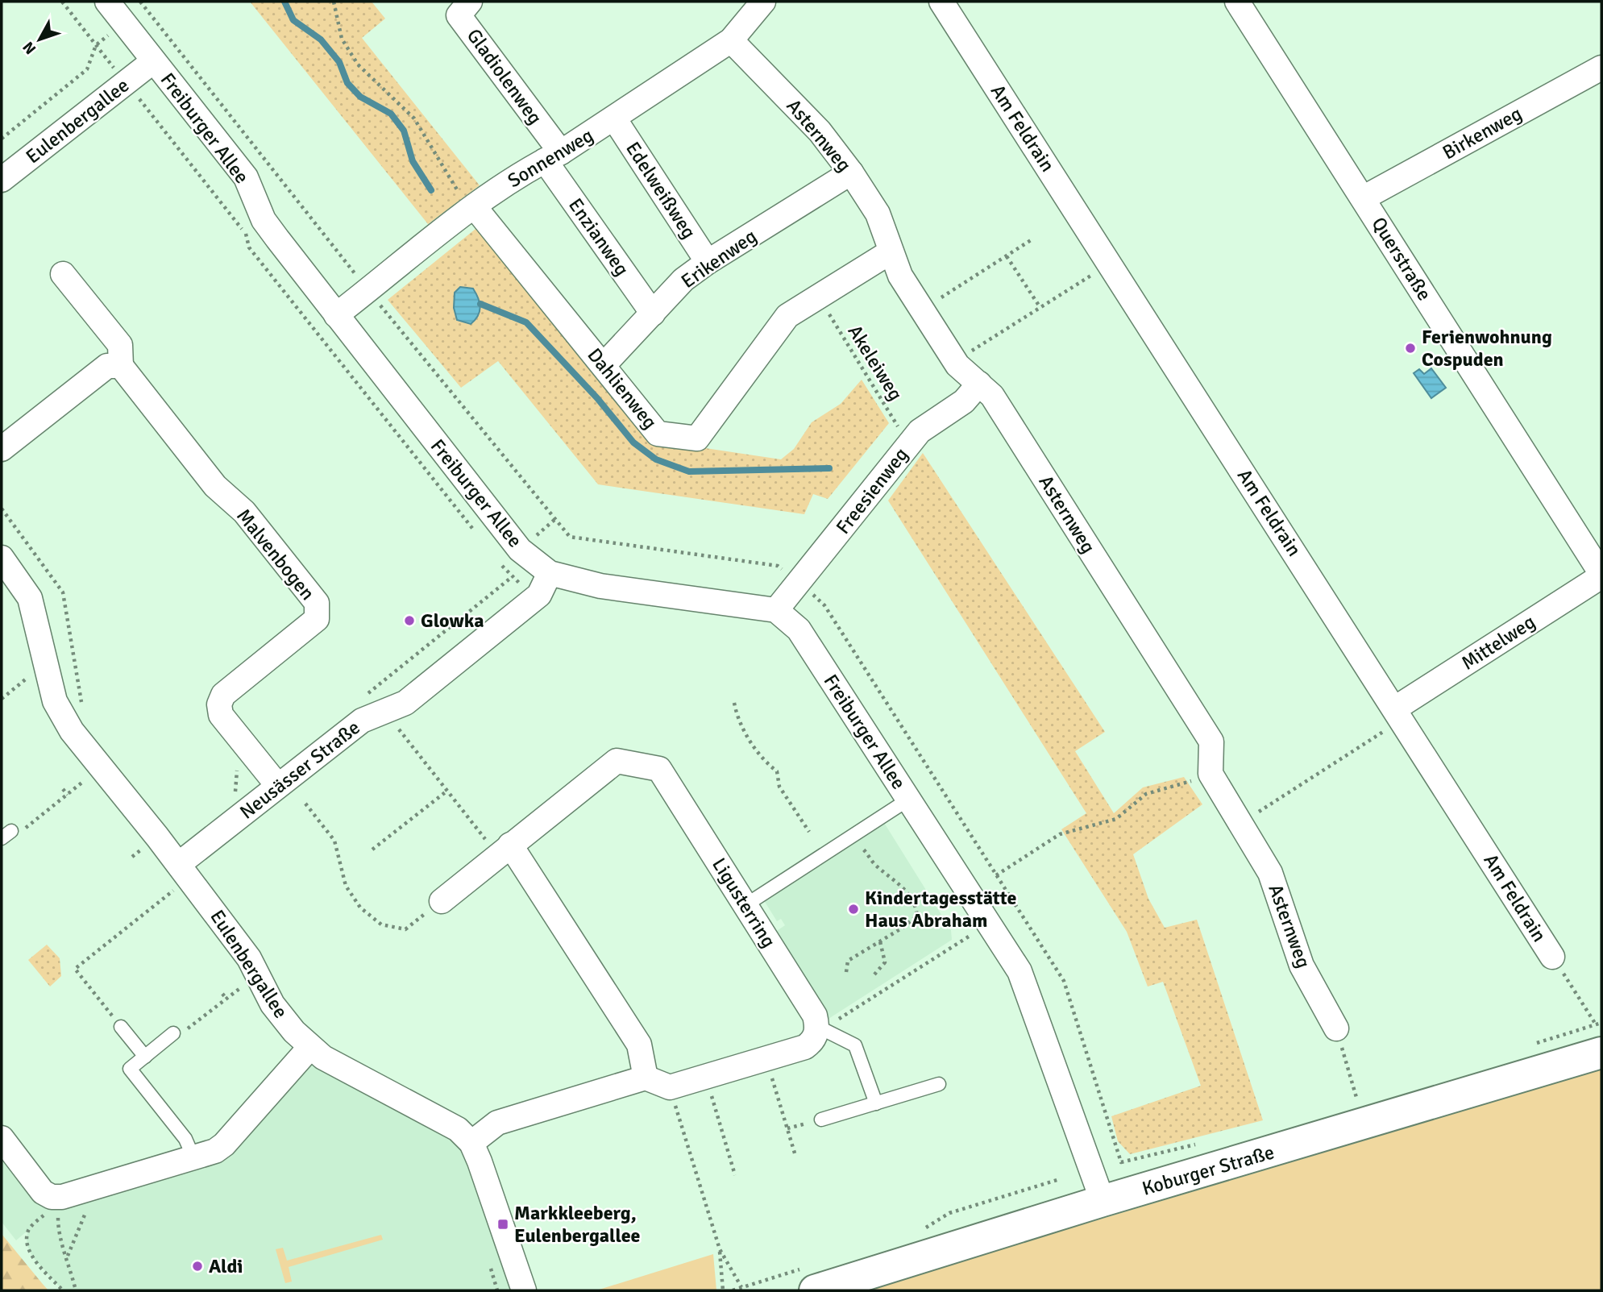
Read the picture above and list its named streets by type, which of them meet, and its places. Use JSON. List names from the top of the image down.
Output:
{
  "streets": {
    "main road": ["Koburger Straße"],
    "street": [
      "Gladiolenweg",
      "Eulenbergallee",
      "Freiburger Allee",
      "Am Feldrain",
      "Birkenweg",
      "Asternweg",
      "Sonnenweg",
      "Edelweißweg",
      "Enzianweg",
      "Erikenweg",
      "Querstraße",
      "Dahlienweg",
      "Freesienweg",
      "Malvenbogen",
      "Mittelweg",
      "Neusässer Straße",
      "Ligusterring"
    ],
    "path": ["Akeleiweg"]
  },
  "crossings": [
    ["Gladiolenweg", "Sonnenweg"],
    ["Gladiolenweg", "Enzianweg"],
    ["Eulenbergallee", "Freiburger Allee"],
    ["Eulenbergallee", "Neusässer Straße"],
    ["Freiburger Allee", "Sonnenweg"],
    ["Freiburger Allee", "Freesienweg"],
    ["Freiburger Allee", "Neusässer Straße"],
    ["Freiburger Allee", "Koburger Straße"],
    ["Am Feldrain", "Mittelweg"],
    ["Am Feldrain", "Koburger Straße"],
    ["Birkenweg", "Querstraße"],
    ["Asternweg", "Sonnenweg"],
    ["Asternweg", "Erikenweg"],
    ["Asternweg", "Dahlienweg"],
    ["Asternweg", "Freesienweg"],
    ["Sonnenweg", "Edelweißweg"],
    ["Sonnenweg", "Enzianweg"],
    ["Sonnenweg", "Dahlienweg"],
    ["Edelweißweg", "Erikenweg"],
    ["Enzianweg", "Erikenweg"],
    ["Erikenweg", "Dahlienweg"],
    ["Querstraße", "Mittelweg"],
    ["Akeleiweg", "Dahlienweg"],
    ["Akeleiweg", "Freesienweg"],
    ["Malvenbogen", "Neusässer Straße"]
  ],
  "places": {
    "other": [
      "Ferienwohnung Cospuden",
      "Glowka",
      "Kindertagesstätte Haus Abraham",
      "Aldi"
    ],
    "transit": ["Markkleeberg, Eulenbergallee"]
  },
  "north": "bottom left"
}
